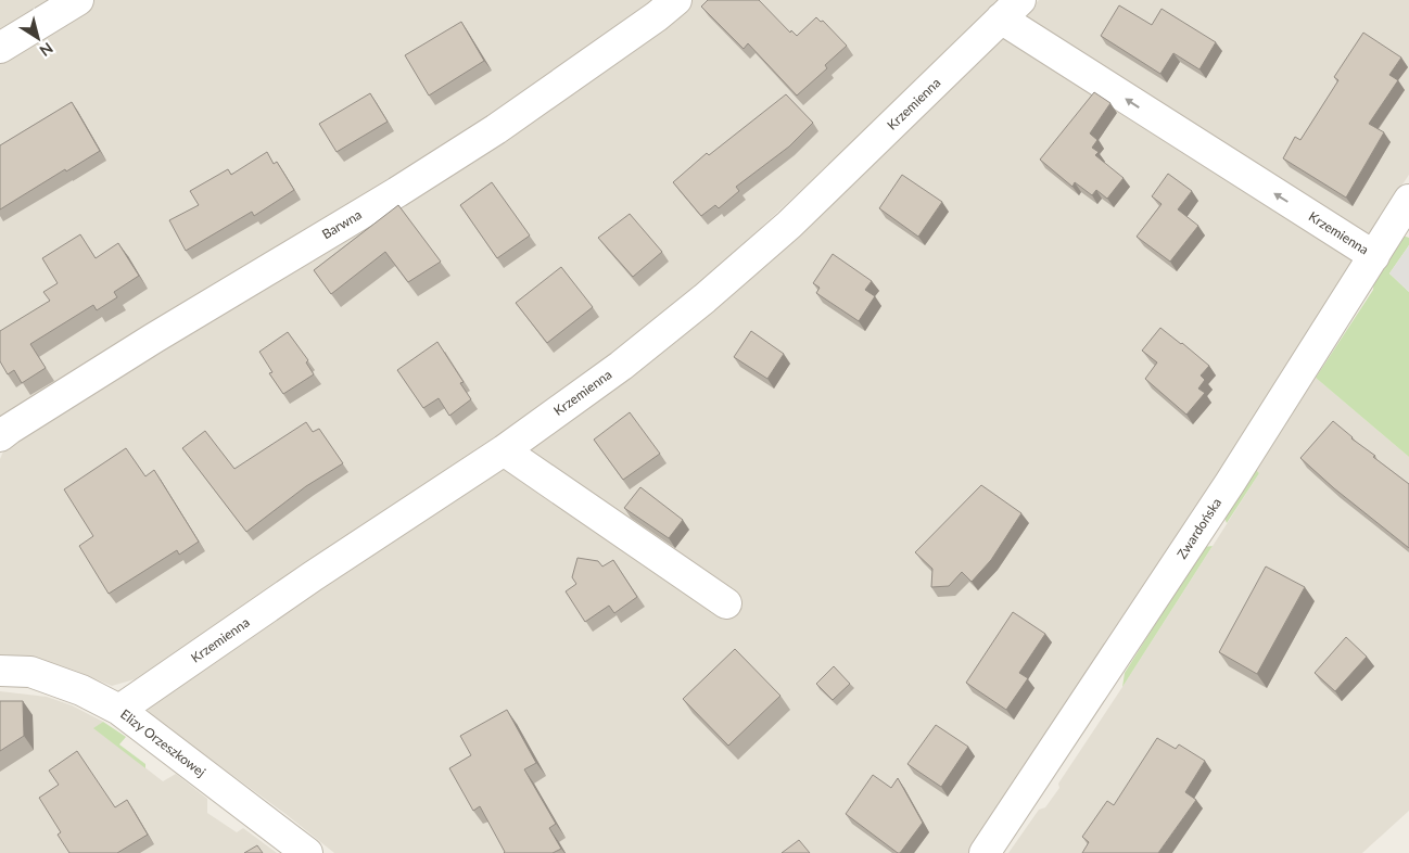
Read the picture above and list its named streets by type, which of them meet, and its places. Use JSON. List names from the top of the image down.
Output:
{
  "streets": {
    "street": [
      "Krzemienna",
      "Barwna",
      "Zwardońska",
      "Elizy Orzeszkowej"
    ]
  },
  "crossings": [
    ["Krzemienna", "Zwardońska"],
    ["Krzemienna", "Elizy Orzeszkowej"]
  ],
  "north": "bottom right"
}
